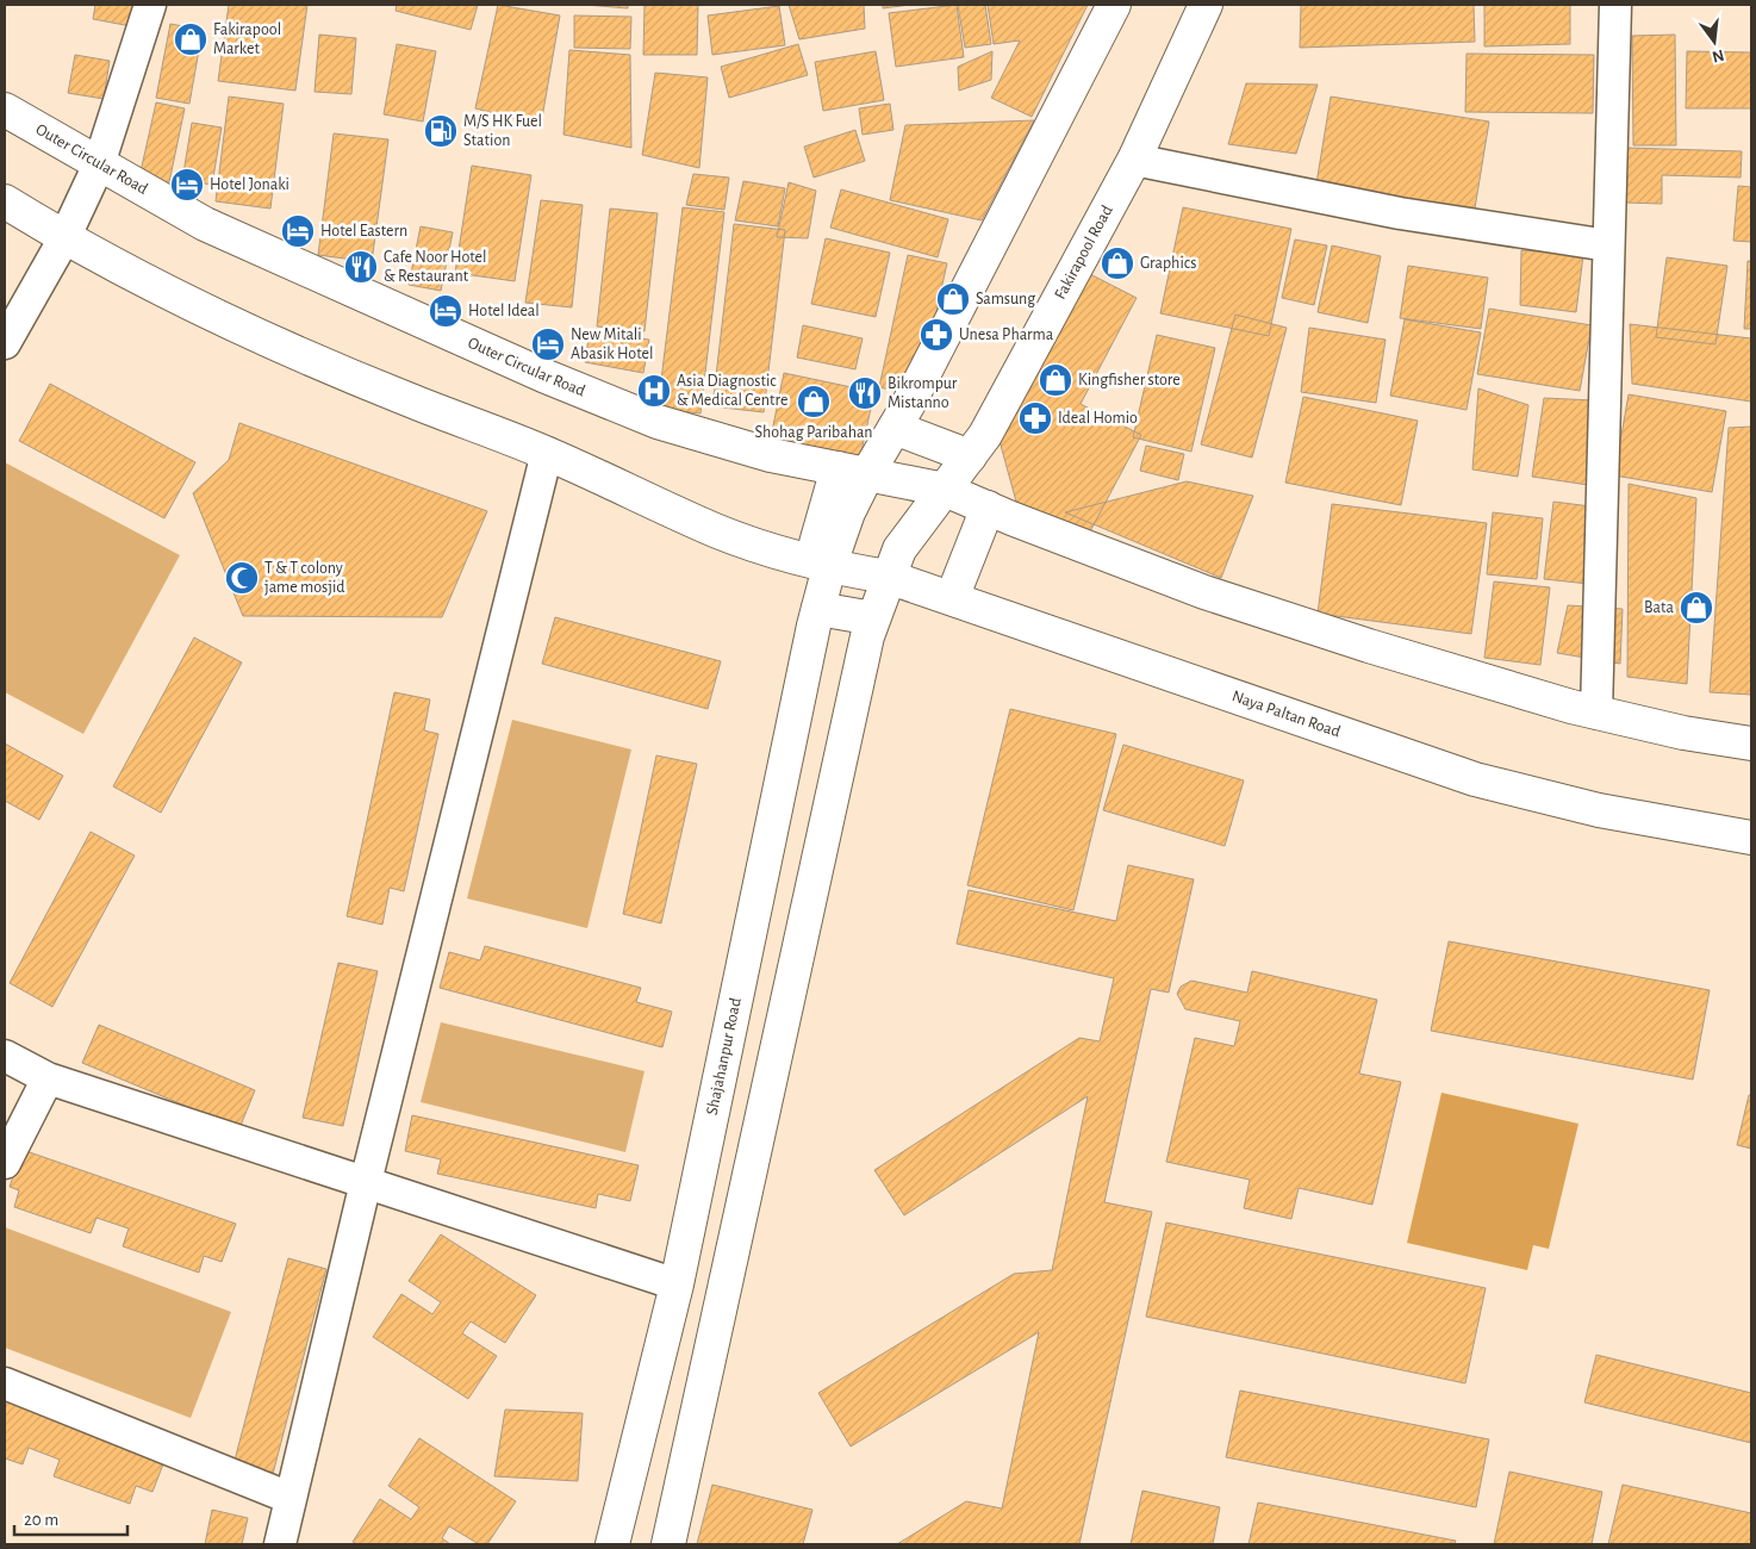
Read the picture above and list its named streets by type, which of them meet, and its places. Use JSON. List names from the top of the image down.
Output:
{
  "streets": {
    "main road": [
      "Outer Circular Road",
      "Fakirapool Road",
      "Naya Paltan Road",
      "Shajahanpur Road"
    ]
  },
  "crossings": [
    ["Outer Circular Road", "Fakirapool Road"],
    ["Fakirapool Road", "Naya Paltan Road"],
    ["Naya Paltan Road", "Shajahanpur Road"]
  ],
  "places": {
    "shop": [
      "Fakirapool Market",
      "Graphics",
      "Samsung",
      "Kingfisher store",
      "Shohag Paribahan",
      "Bata"
    ],
    "fuel station": ["M/S HK Fuel Station"],
    "hotel": [
      "Hotel Jonaki",
      "Hotel Eastern",
      "Hotel Ideal",
      "New Mitali Abasik Hotel"
    ],
    "restaurant": ["Cafe Noor Hotel & Restaurant", "Bikrompur Mistanno"],
    "pharmacy": ["Unesa Pharma", "Ideal Homio"],
    "hospital": ["Asia Diagnostic & Medical Centre"],
    "mosque": ["T & T colony jame mosjid"]
  },
  "scale_bar": "20 m",
  "north": "bottom"
}
